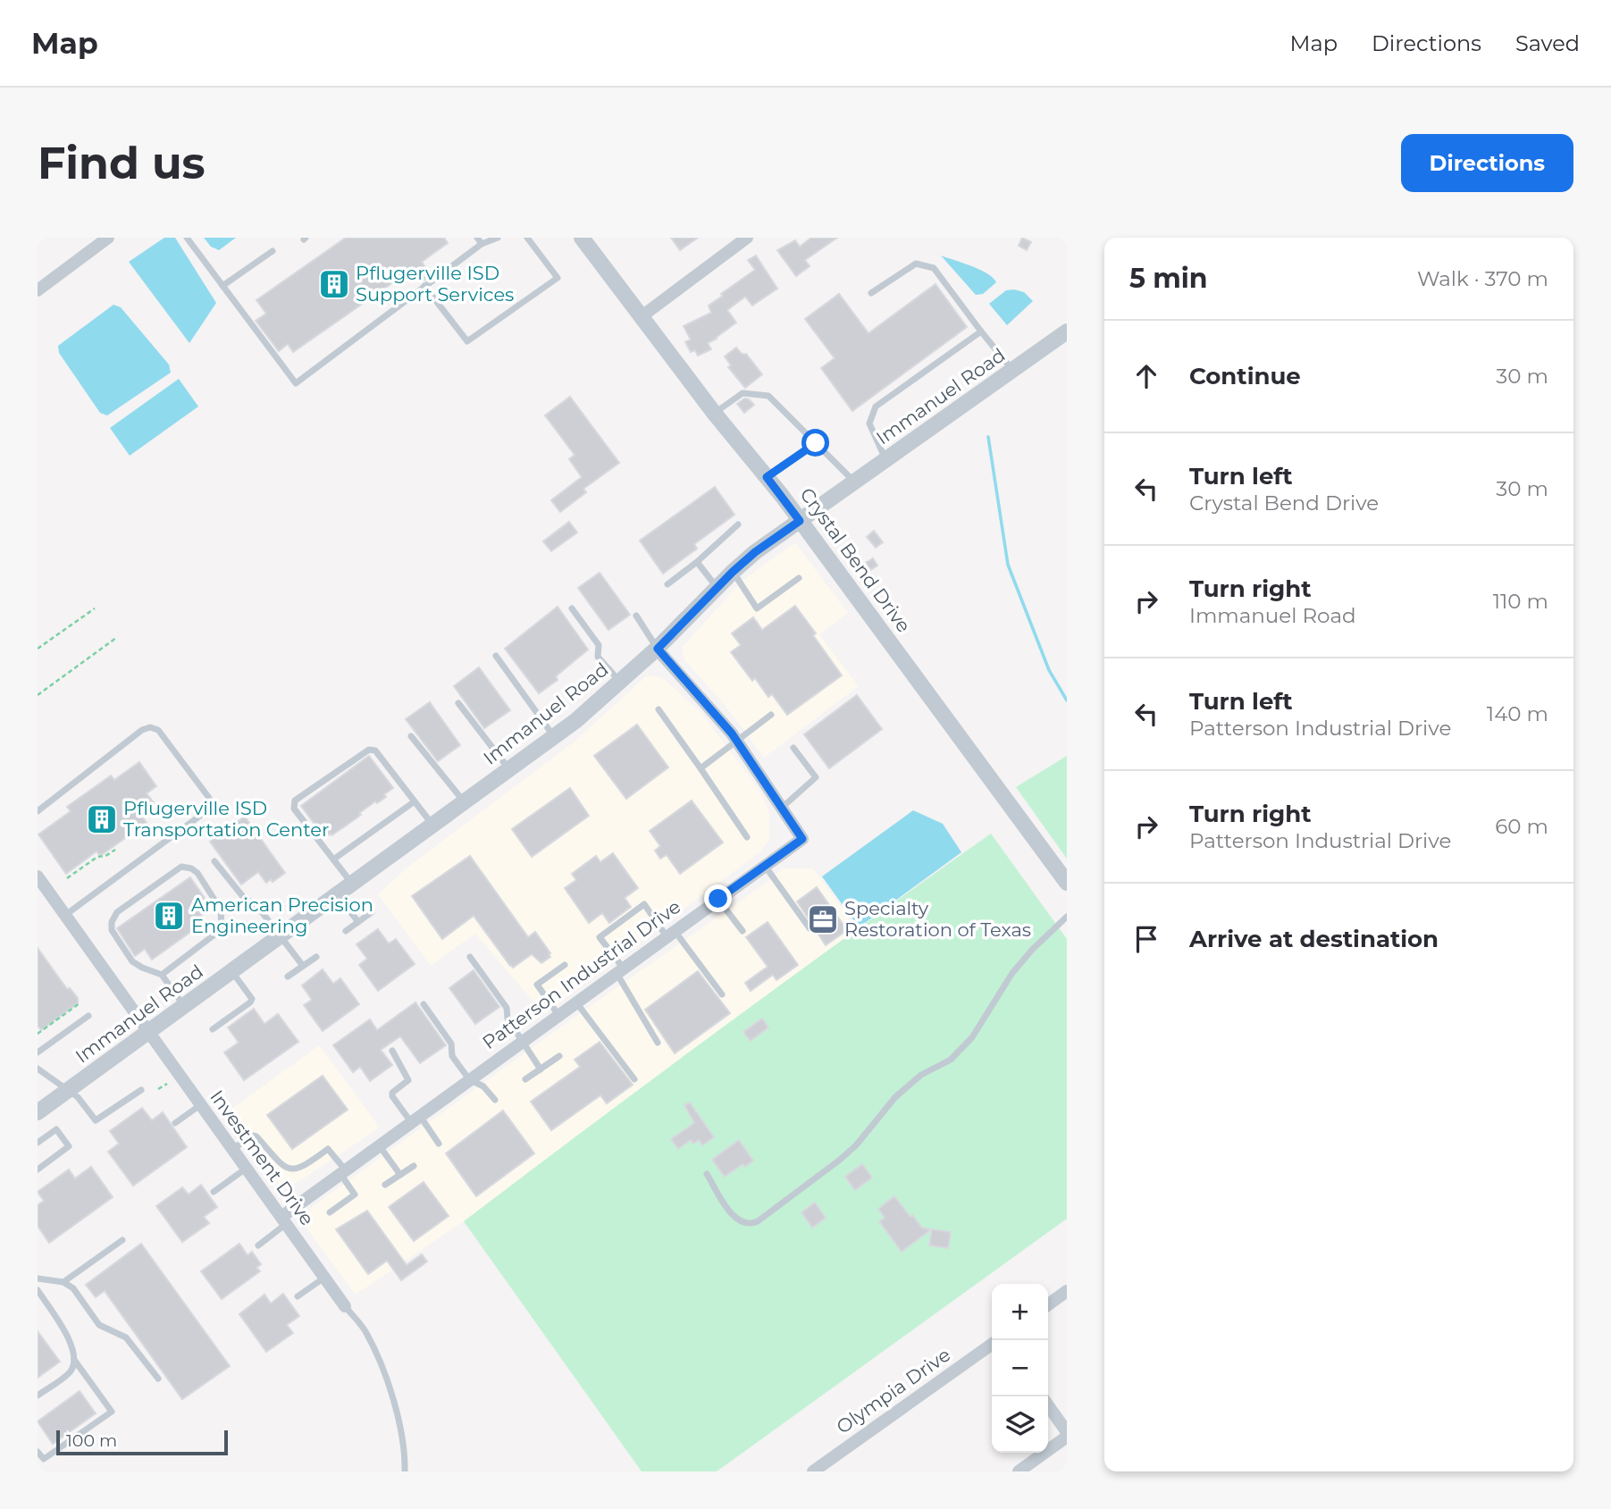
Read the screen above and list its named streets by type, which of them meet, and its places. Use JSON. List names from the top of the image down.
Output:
{
  "streets": {
    "street": [
      "Immanuel Road",
      "Crystal Bend Drive",
      "Patterson Industrial Drive",
      "Investment Drive",
      "Olympia Drive"
    ]
  },
  "crossings": [
    ["Immanuel Road", "Crystal Bend Drive"],
    ["Immanuel Road", "Patterson Industrial Drive"],
    ["Immanuel Road", "Investment Drive"],
    ["Patterson Industrial Drive", "Investment Drive"]
  ],
  "places": {
    "building": ["Pflugerville ISD Support Services", "Pflugerville ISD Transportation Center", "American Precision Engineering"],
    "office": ["Specialty Restoration of Texas"]
  },
  "scale_bar": "100 m",
  "page": {
    "header": "Map",
    "nav": ["Map", "Directions", "Saved"],
    "buttons": "Directions",
    "title": "Find us",
    "heading": ["5 min", "Walk · 370 m"],
    "list": [
      ["Continue", "30 m"],
      ["Turn left", "Crystal Bend Drive", "30 m"],
      ["Turn right", "Immanuel Road", "110 m"],
      ["Turn left", "Patterson Industrial Drive", "140 m"],
      ["Turn right", "Patterson Industrial Drive", "60 m"],
      "Arrive at destination"
    ],
    "map_buttons": ["+", "−"],
    "scale": "100 m"
  }
}
